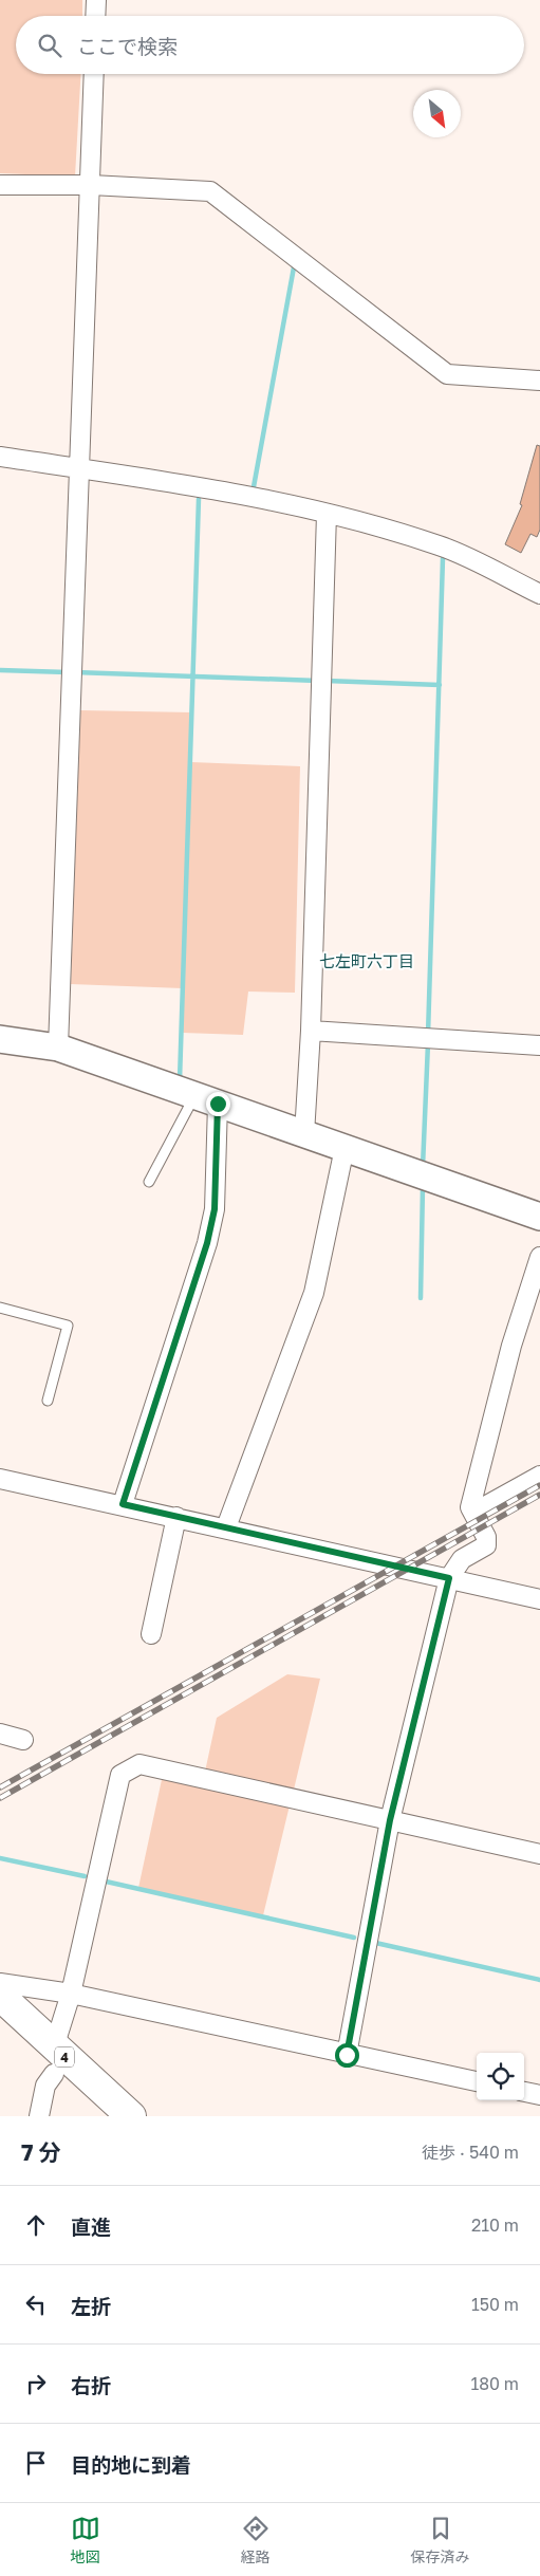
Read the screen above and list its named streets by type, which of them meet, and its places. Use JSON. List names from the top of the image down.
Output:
{
  "streets": {
    "highway": ["4"]
  },
  "districts": ["七左町六丁目"],
  "north": "bottom right",
  "page": {
    "search": "ここで検索",
    "heading": ["7 分", "徒歩 · 540 m"],
    "list": [
      ["直進", "210 m"],
      ["左折", "150 m"],
      ["右折", "180 m"],
      "目的地に到着"
    ],
    "nav": ["地図", "経路", "保存済み"]
  }
}
